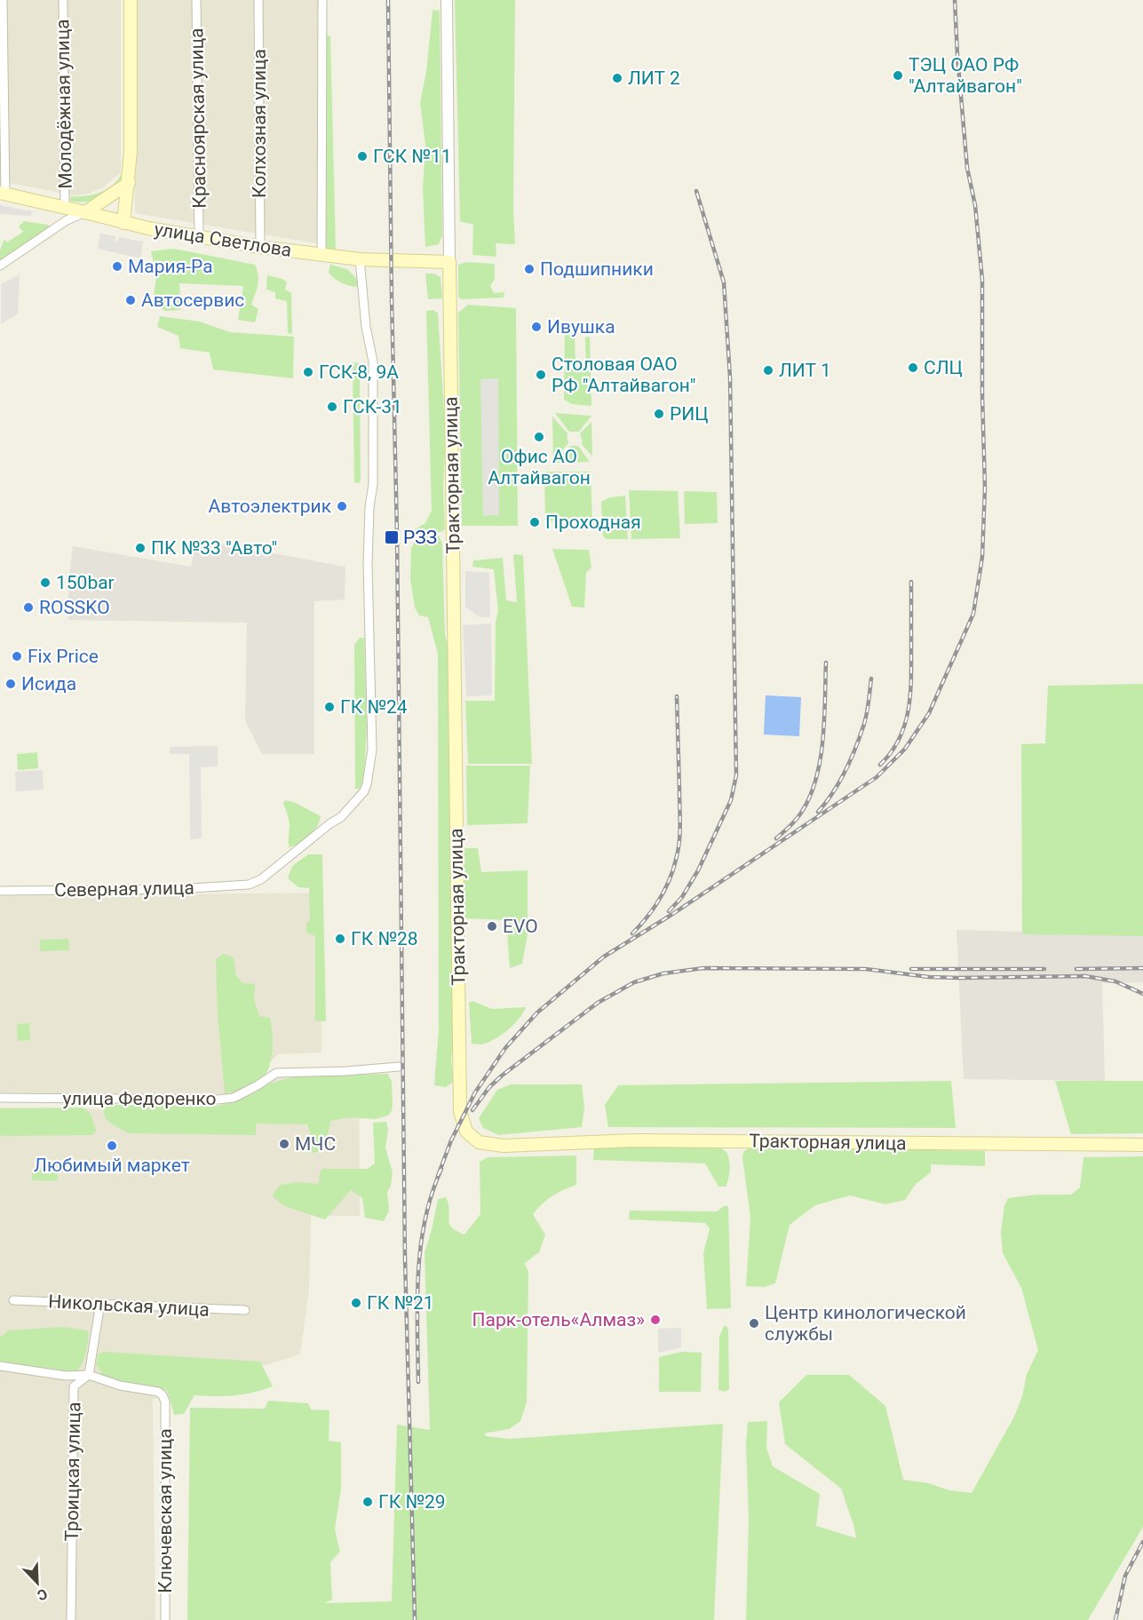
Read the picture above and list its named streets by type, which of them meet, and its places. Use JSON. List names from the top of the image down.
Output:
{
  "streets": {
    "main road": ["улица Светлова", "Тракторная улица"],
    "street": [
      "Молодёжная улица",
      "Красноярская улица",
      "Колхозная улица",
      "Северная улица",
      "улица Федоренко",
      "Никольская улица",
      "Троицкая улица",
      "Ключевская улица"
    ]
  },
  "crossings": [
    ["Молодёжная улица", "улица Светлова"],
    ["Красноярская улица", "улица Светлова"],
    ["Колхозная улица", "улица Светлова"],
    ["улица Светлова", "Тракторная улица"],
    ["улица Светлова", "Северная улица"],
    ["Троицкая улица", "Ключевская улица"]
  ],
  "places": {
    "other": [
      "ТЭЦ ОАО РФ \"Алтайвагон\"",
      "ЛИТ 2",
      "ГСК №11",
      "Мария-Ра",
      "Подшипники",
      "Автосервис",
      "Ивушка",
      "СЛЦ",
      "ЛИТ 1",
      "ГСК-8, 9А",
      "Столовая ОАО РФ \"Алтайвагон\"",
      "ГСК-31",
      "РИЦ",
      "Офис АО Алтайвагон",
      "Автоэлектрик",
      "Проходная",
      "ПК №33 \"Авто\"",
      "150bar",
      "ROSSKO",
      "Fix Price",
      "Исида",
      "ГК №24",
      "EVO",
      "ГК №28",
      "МЧС",
      "Любимый маркет",
      "ГК №21",
      "Парк-отель«Алмаз»",
      "Центр кинологической службы",
      "ГК №29"
    ],
    "transit": ["РЗЗ"]
  },
  "north": "bottom right"
}
